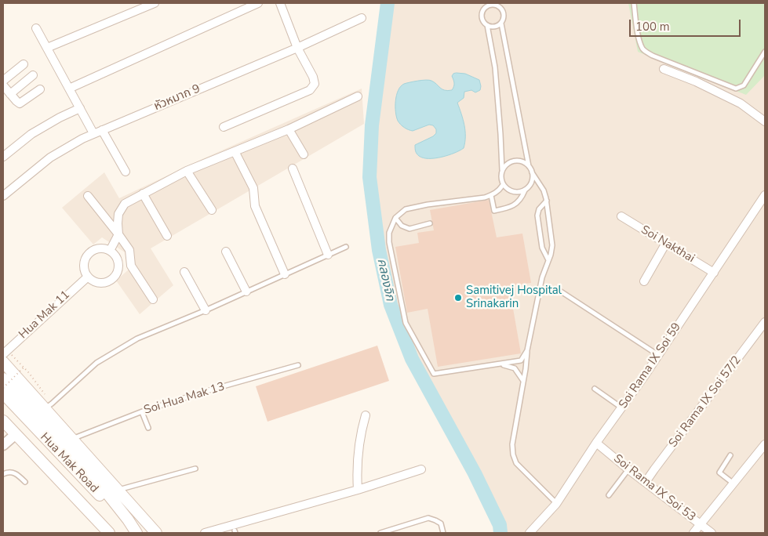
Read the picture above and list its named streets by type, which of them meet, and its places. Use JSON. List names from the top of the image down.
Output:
{
  "streets": {
    "main road": ["Hua Mak Road"],
    "street": [
      "หัวหมาก 9",
      "Soi Nakthai",
      "Hua Mak 11",
      "Soi Rama IX Soi 59",
      "Soi Rama IX Soi 57/2",
      "Soi Rama IX Soi 53"
    ],
    "lane": ["Soi Hua Mak 13"]
  },
  "crossings": [
    ["Soi Nakthai", "Soi Rama IX Soi 59"],
    ["Soi Rama IX Soi 59", "Soi Rama IX Soi 53"],
    ["Soi Rama IX Soi 57/2", "Soi Rama IX Soi 53"]
  ],
  "water": ["คลองจิก"],
  "places": ["Samitivej Hospital Srinakarin"],
  "scale_bar": "100 m"
}
